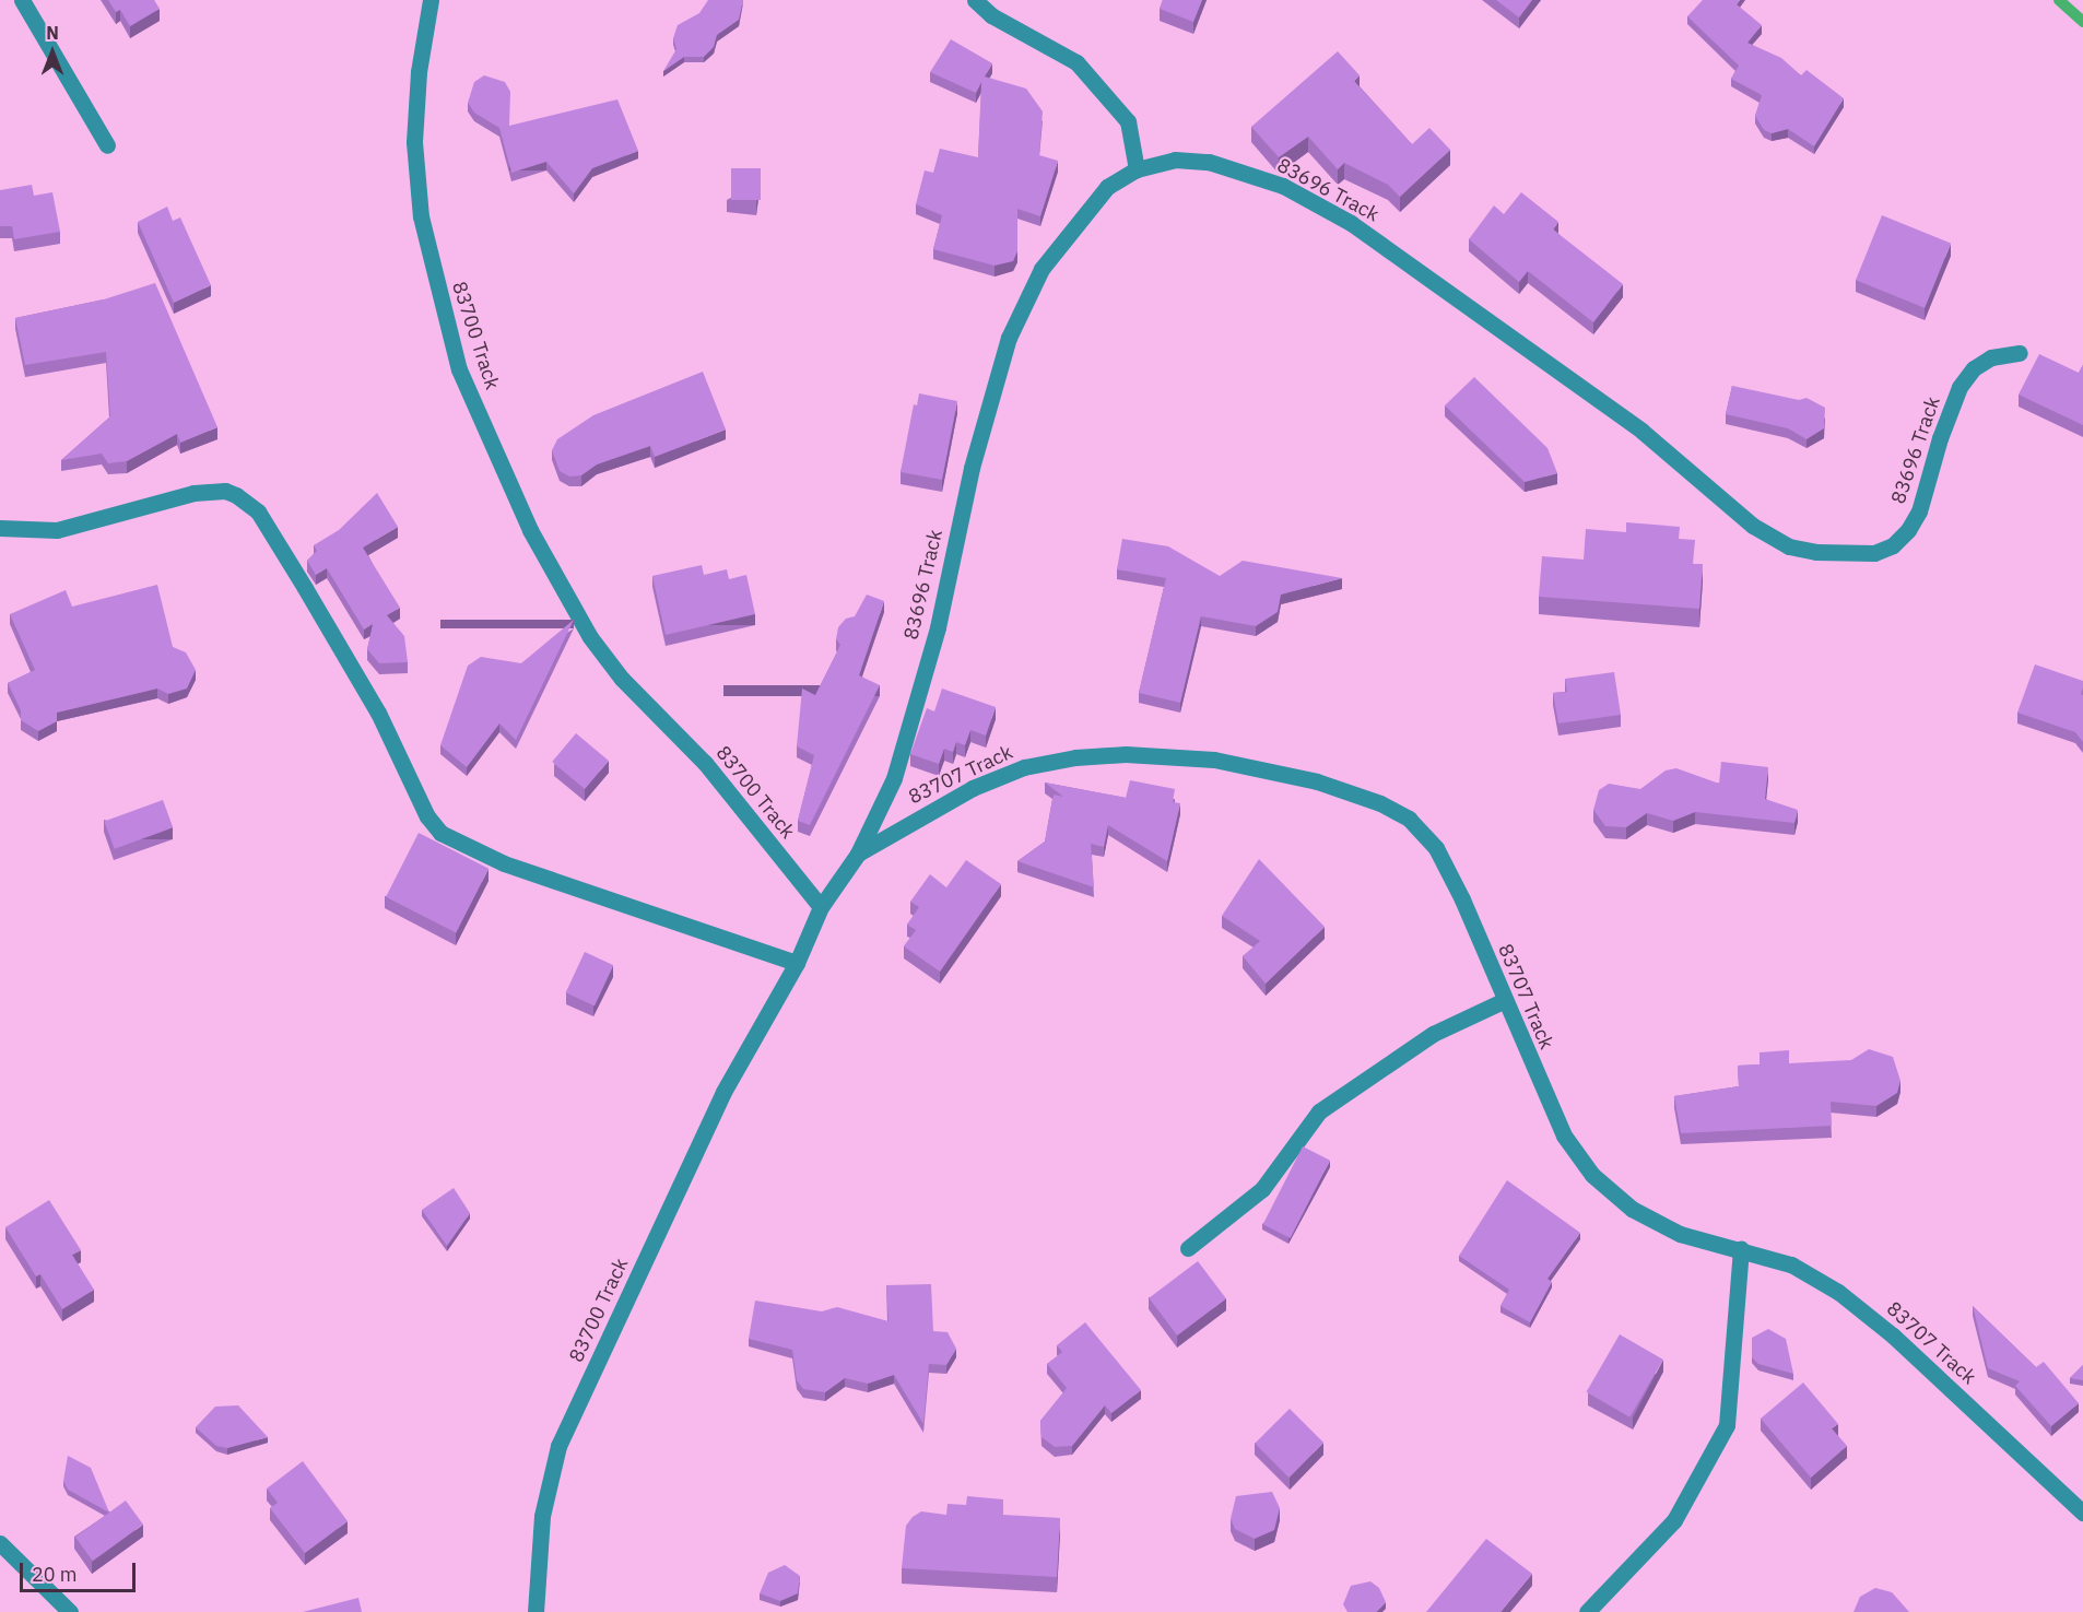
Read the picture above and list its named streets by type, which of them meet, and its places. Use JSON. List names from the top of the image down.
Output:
{
  "streets": {
    "street": ["83696 Track", "83700 Track", "83707 Track"]
  },
  "crossings": [
    ["83696 Track", "83700 Track"],
    ["83696 Track", "83707 Track"]
  ],
  "scale_bar": "20 m",
  "north": "top"
}
